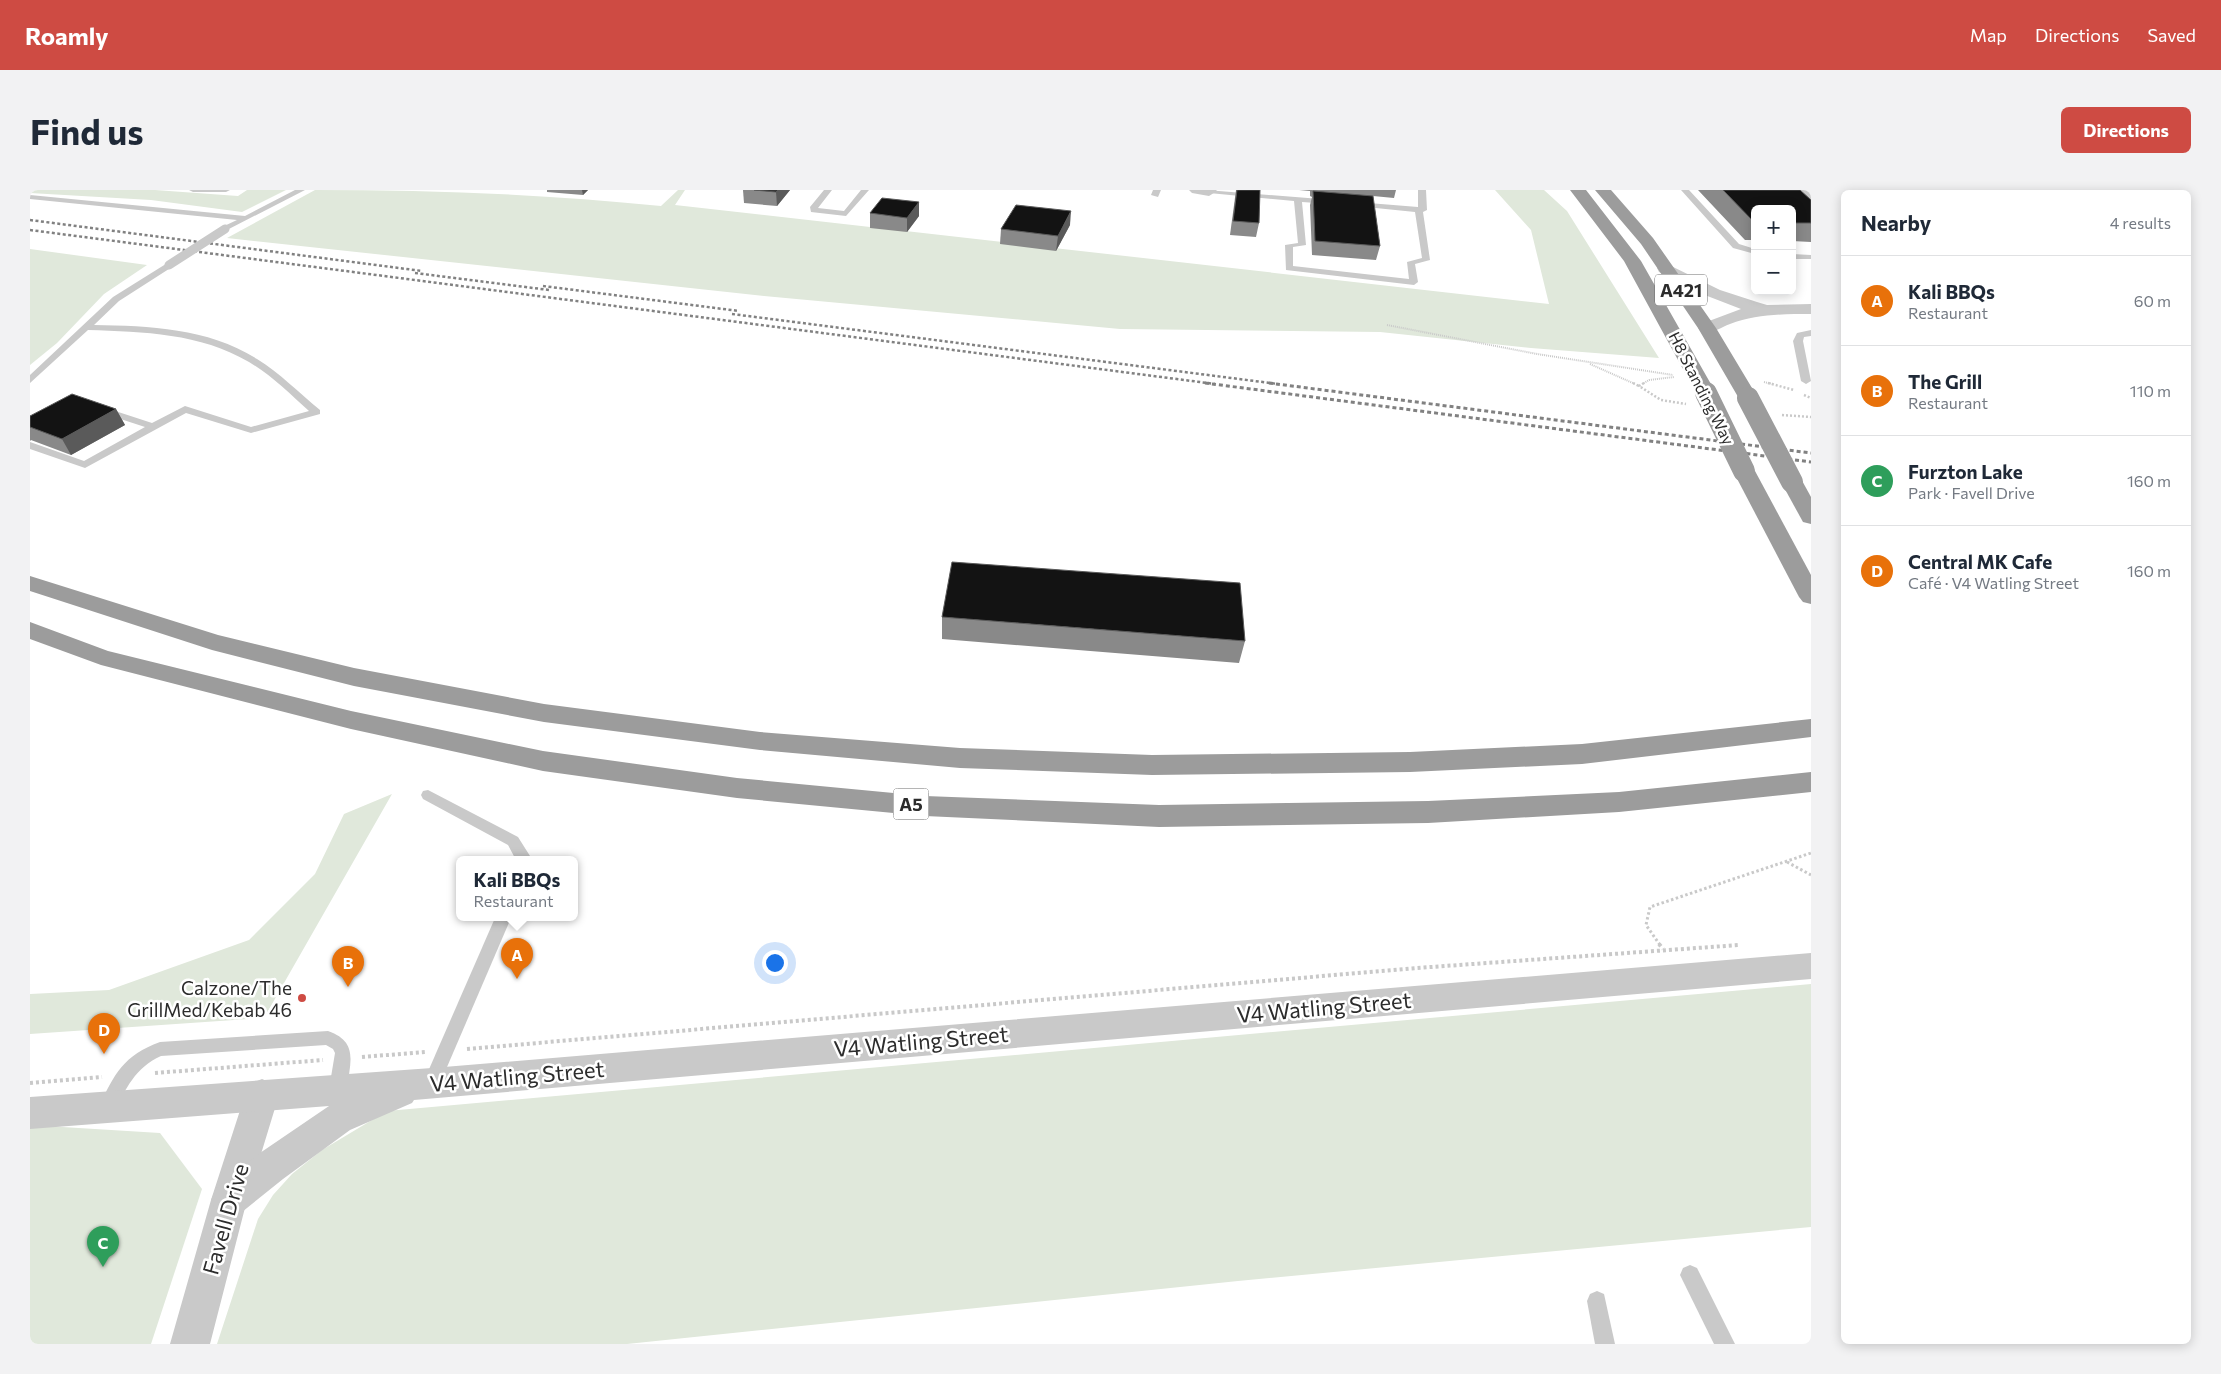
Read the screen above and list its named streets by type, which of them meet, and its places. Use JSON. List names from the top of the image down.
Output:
{
  "streets": {
    "highway": ["A421", "H8 Standing Way", "A5"],
    "street": ["V4 Watling Street", "Favell Drive"]
  },
  "crossings": [
    ["V4 Watling Street", "Favell Drive"]
  ],
  "places": ["Calzone/The GrillMed/Kebab 46"],
  "page": {
    "header": "Roamly",
    "nav": ["Map", "Directions", "Saved"],
    "buttons": "Directions",
    "title": "Find us",
    "heading": ["Nearby", "4 results"],
    "map_buttons": ["+", "−"],
    "list": [
      {
        "mark": "A",
        "name": "Kali BBQs",
        "note": "Restaurant",
        "value": "60 m"
      },
      {
        "mark": "B",
        "name": "The Grill",
        "note": "Restaurant",
        "value": "110 m"
      },
      {
        "mark": "C",
        "name": "Furzton Lake",
        "note": "Park · Favell Drive",
        "value": "160 m"
      },
      {
        "mark": "D",
        "name": "Central MK Cafe",
        "note": "Café · V4 Watling Street",
        "value": "160 m"
      }
    ],
    "popup": ["Kali BBQs", "Restaurant"],
    "pins": [
      "A",
      "B",
      "D",
      "C"
    ]
  }
}
